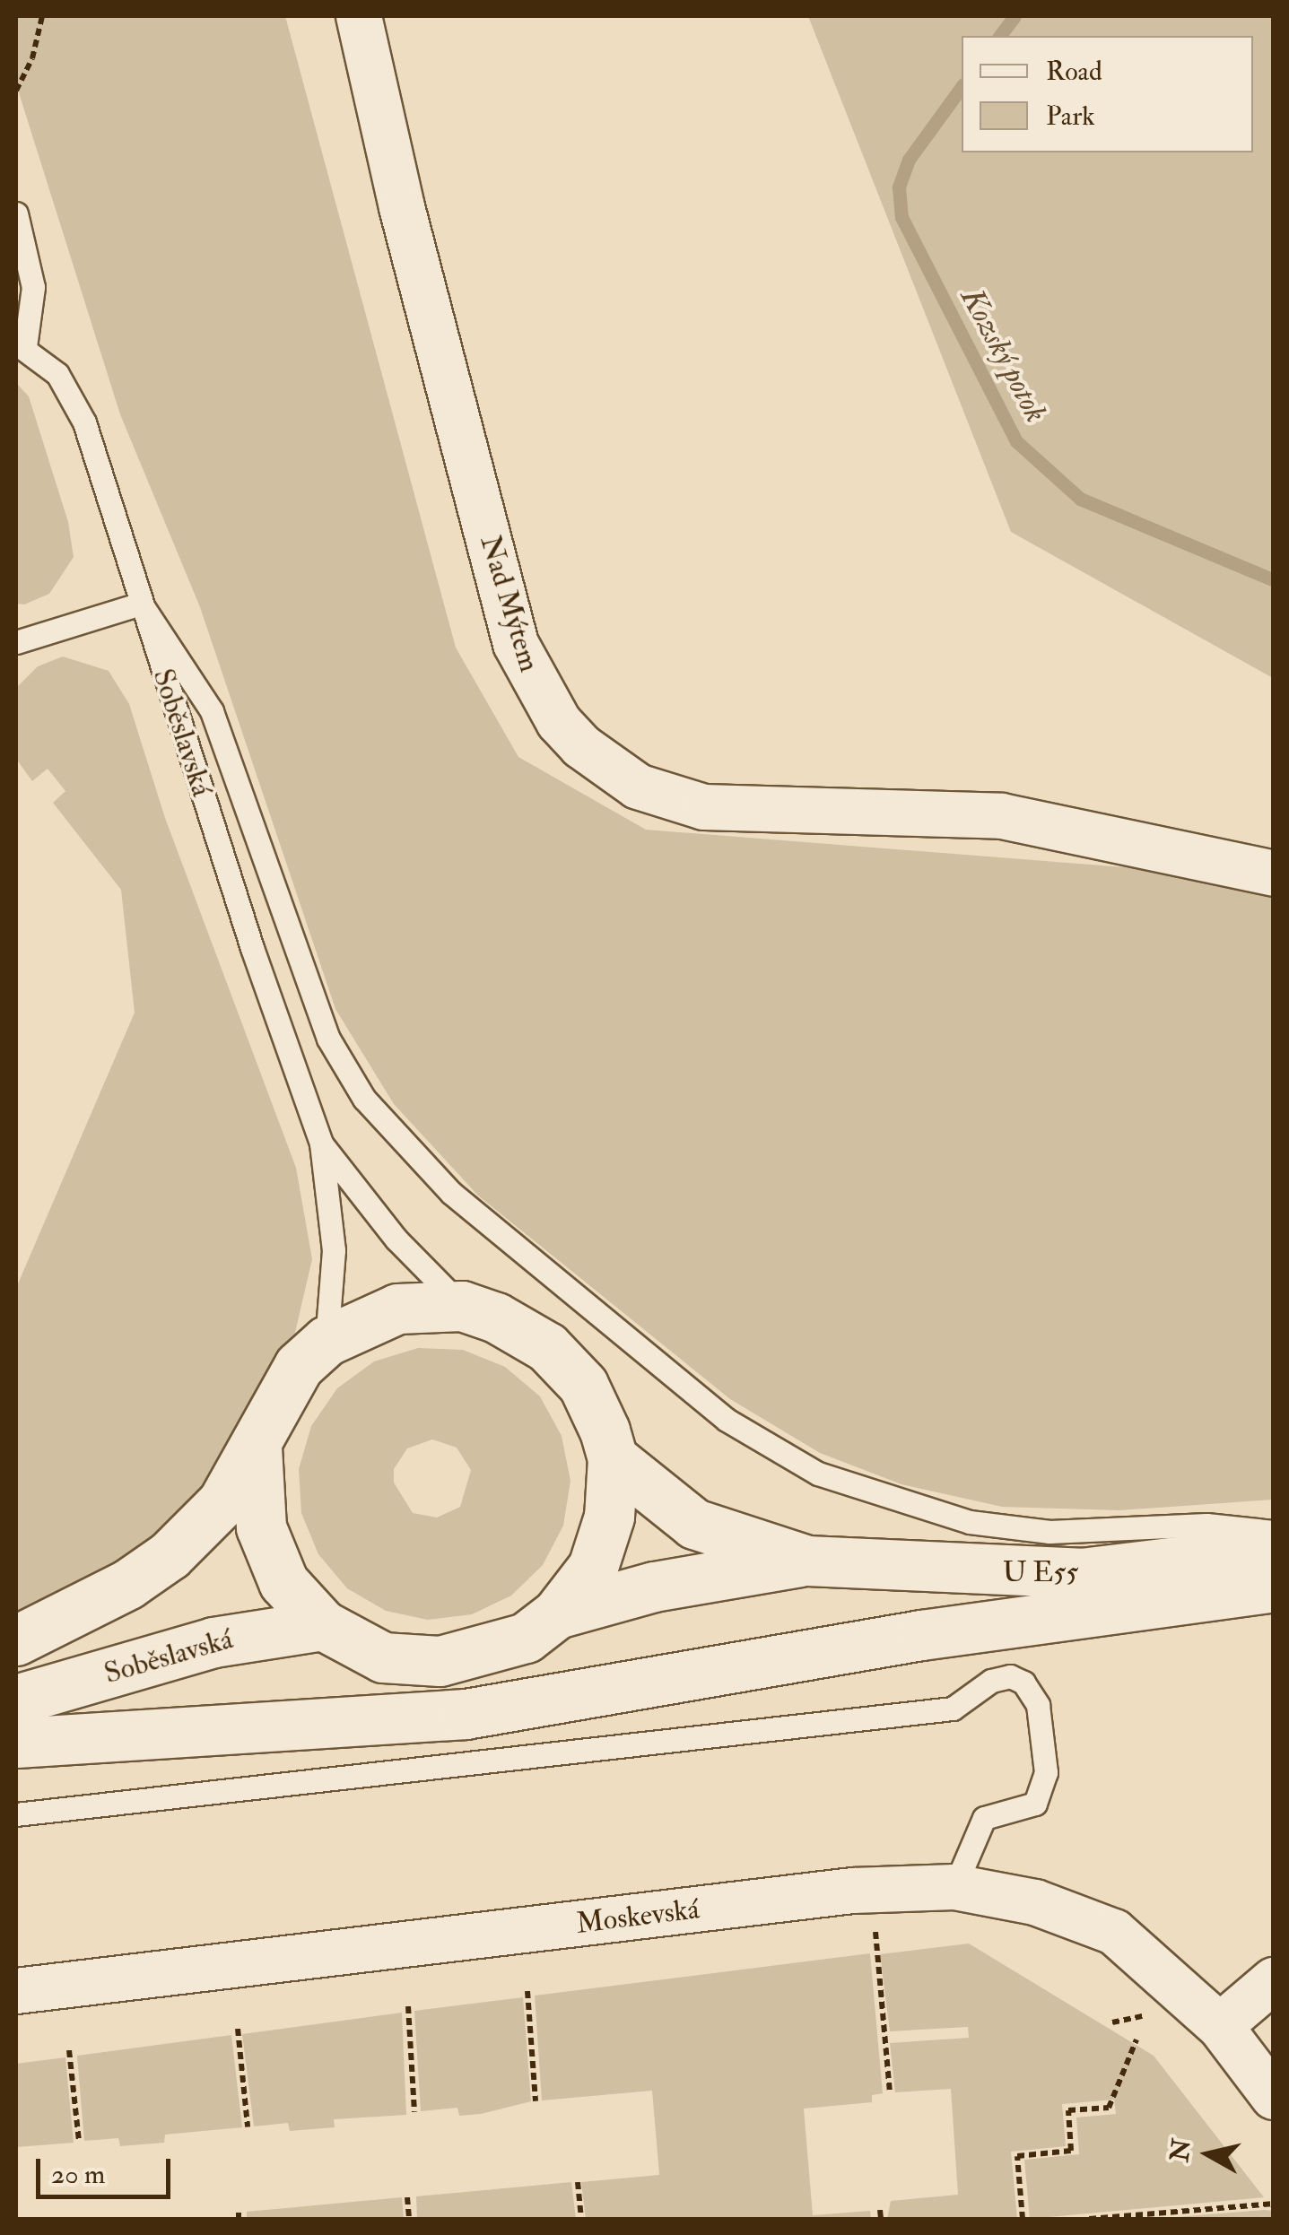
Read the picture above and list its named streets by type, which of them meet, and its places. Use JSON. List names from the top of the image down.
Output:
{
  "streets": {
    "main road": ["Soběslavská", "U E55"],
    "street": ["Nad Mýtem", "Moskevská"]
  },
  "water": ["Kozský potok"],
  "legend": ["Road", "Park"],
  "scale_bar": "20 m",
  "north": "left"
}
